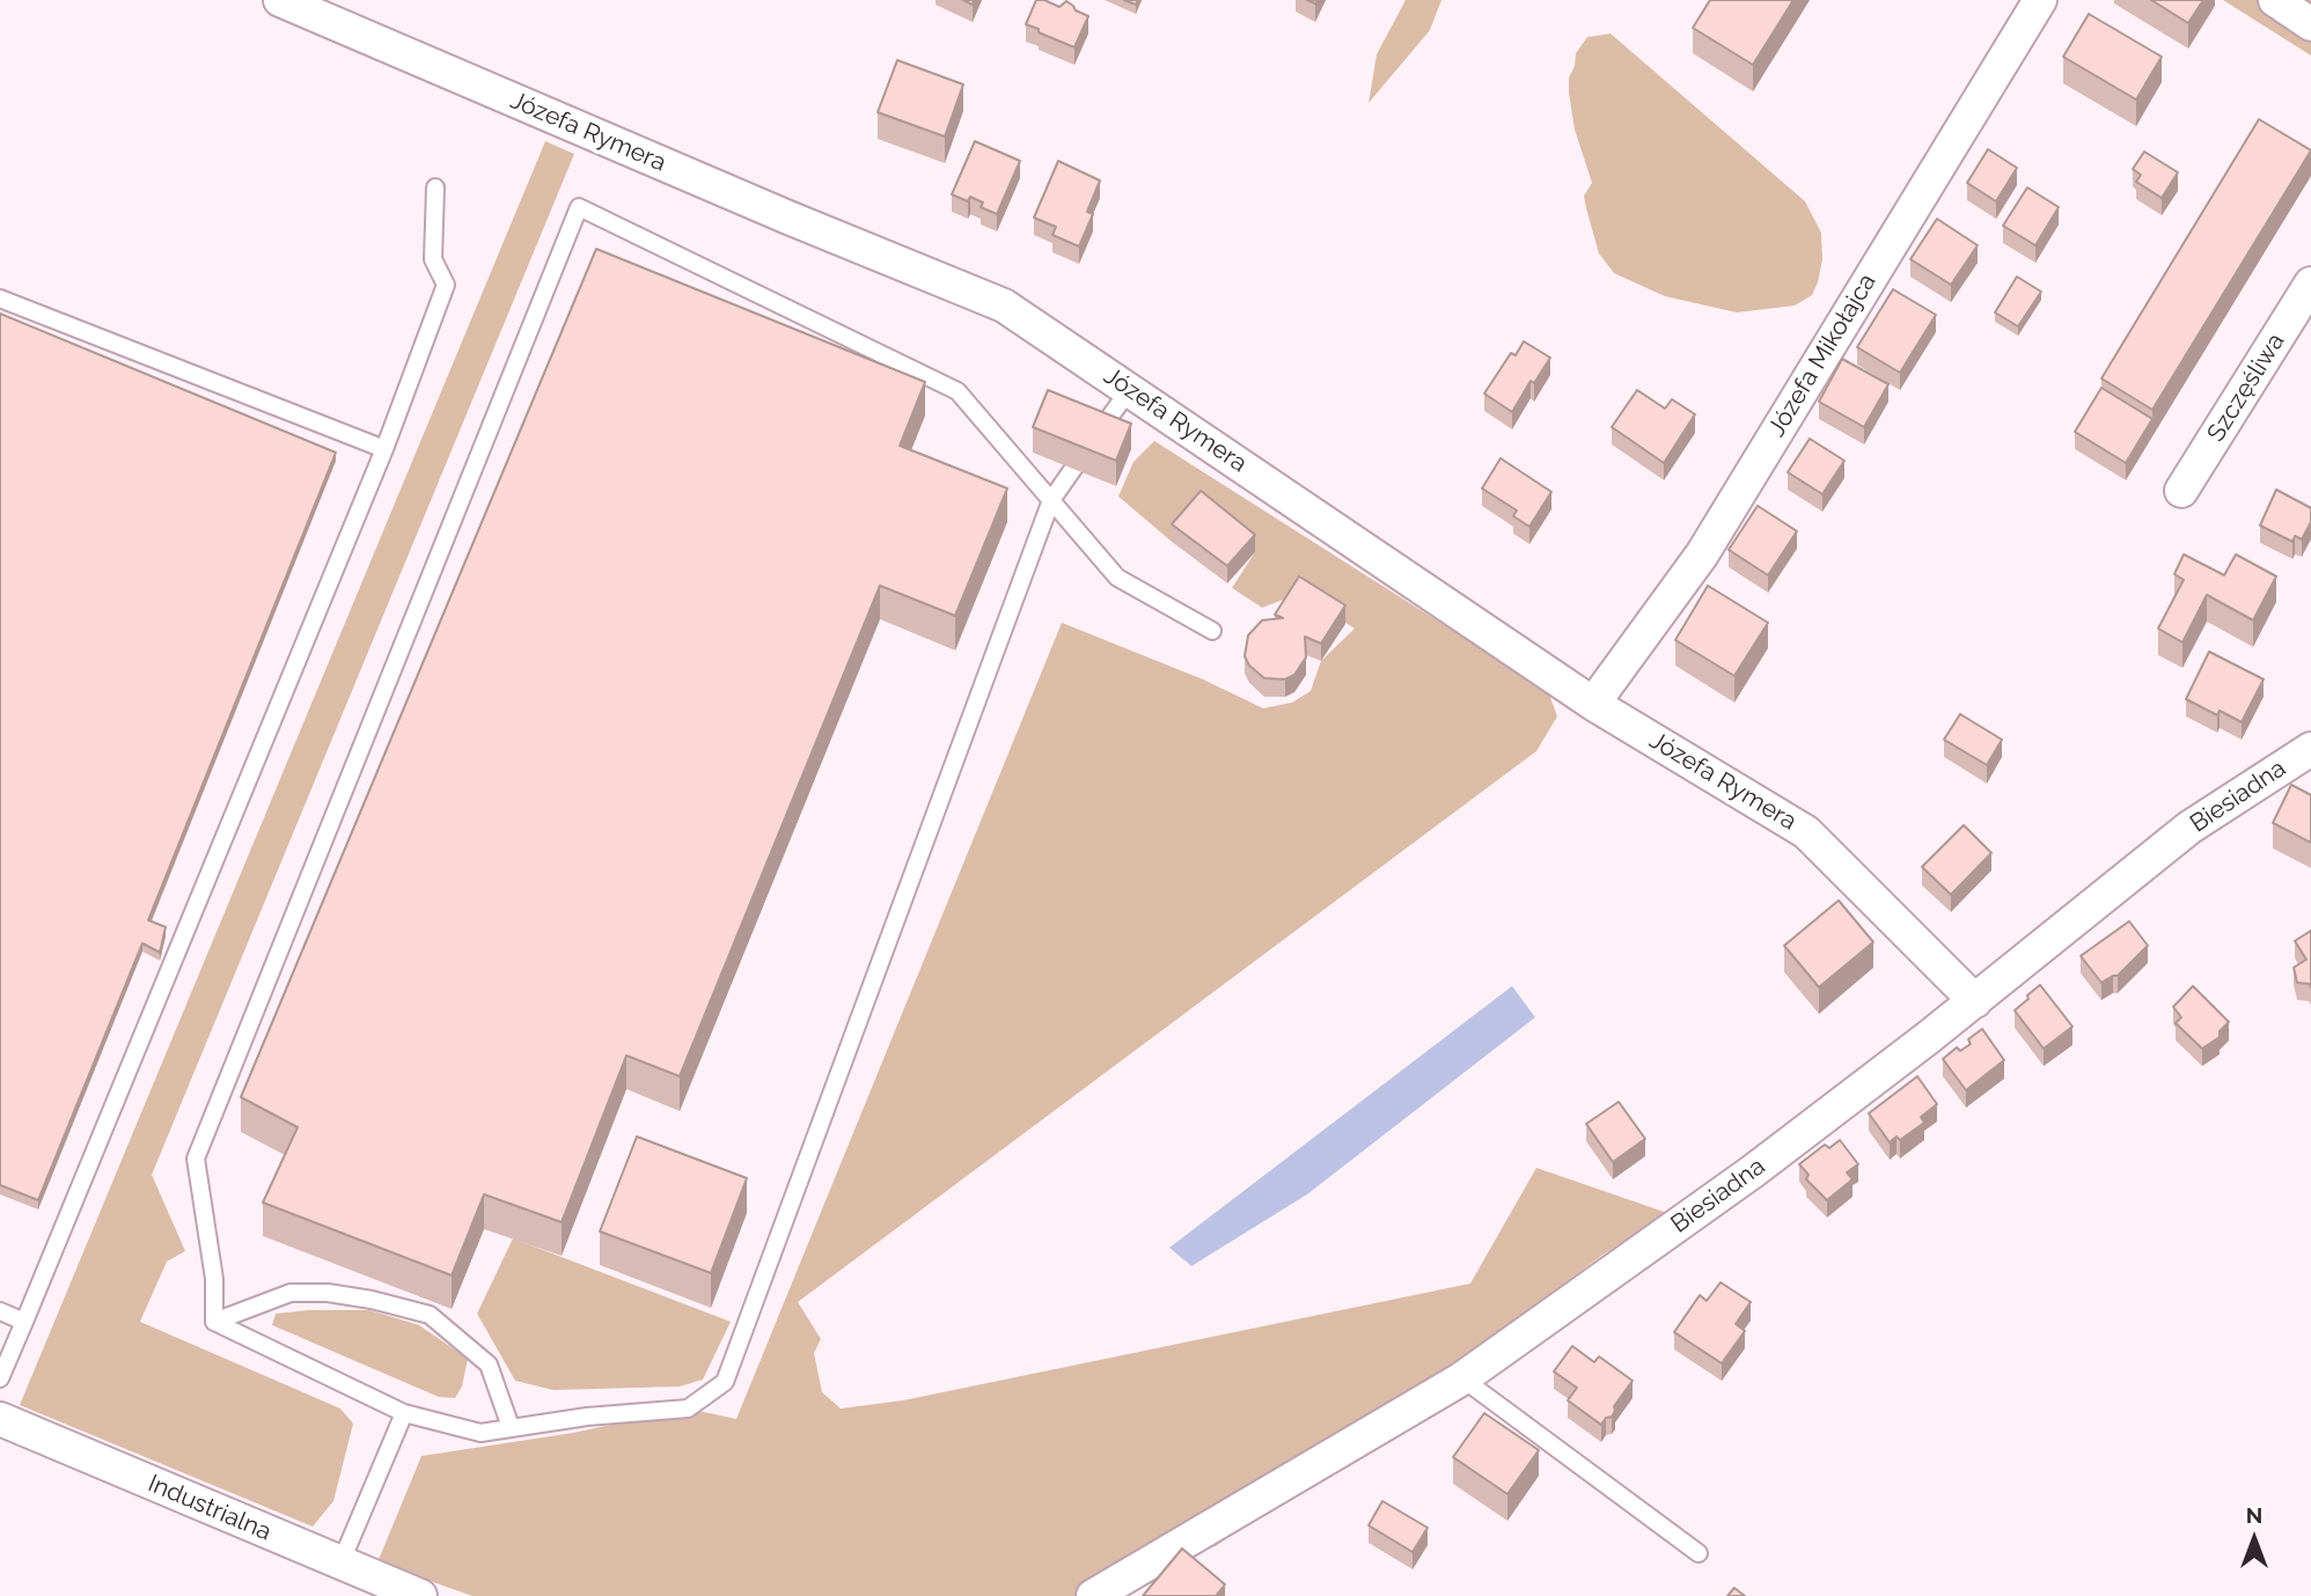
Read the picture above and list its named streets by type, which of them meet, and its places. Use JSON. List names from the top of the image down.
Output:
{
  "streets": {
    "street": [
      "Józefa Rymera",
      "Józefa Mikołajca",
      "Szczęśliwa",
      "Biesiadna",
      "Industrialna"
    ]
  },
  "crossings": [
    ["Józefa Rymera", "Józefa Mikołajca"],
    ["Józefa Rymera", "Biesiadna"]
  ],
  "north": "top"
}
